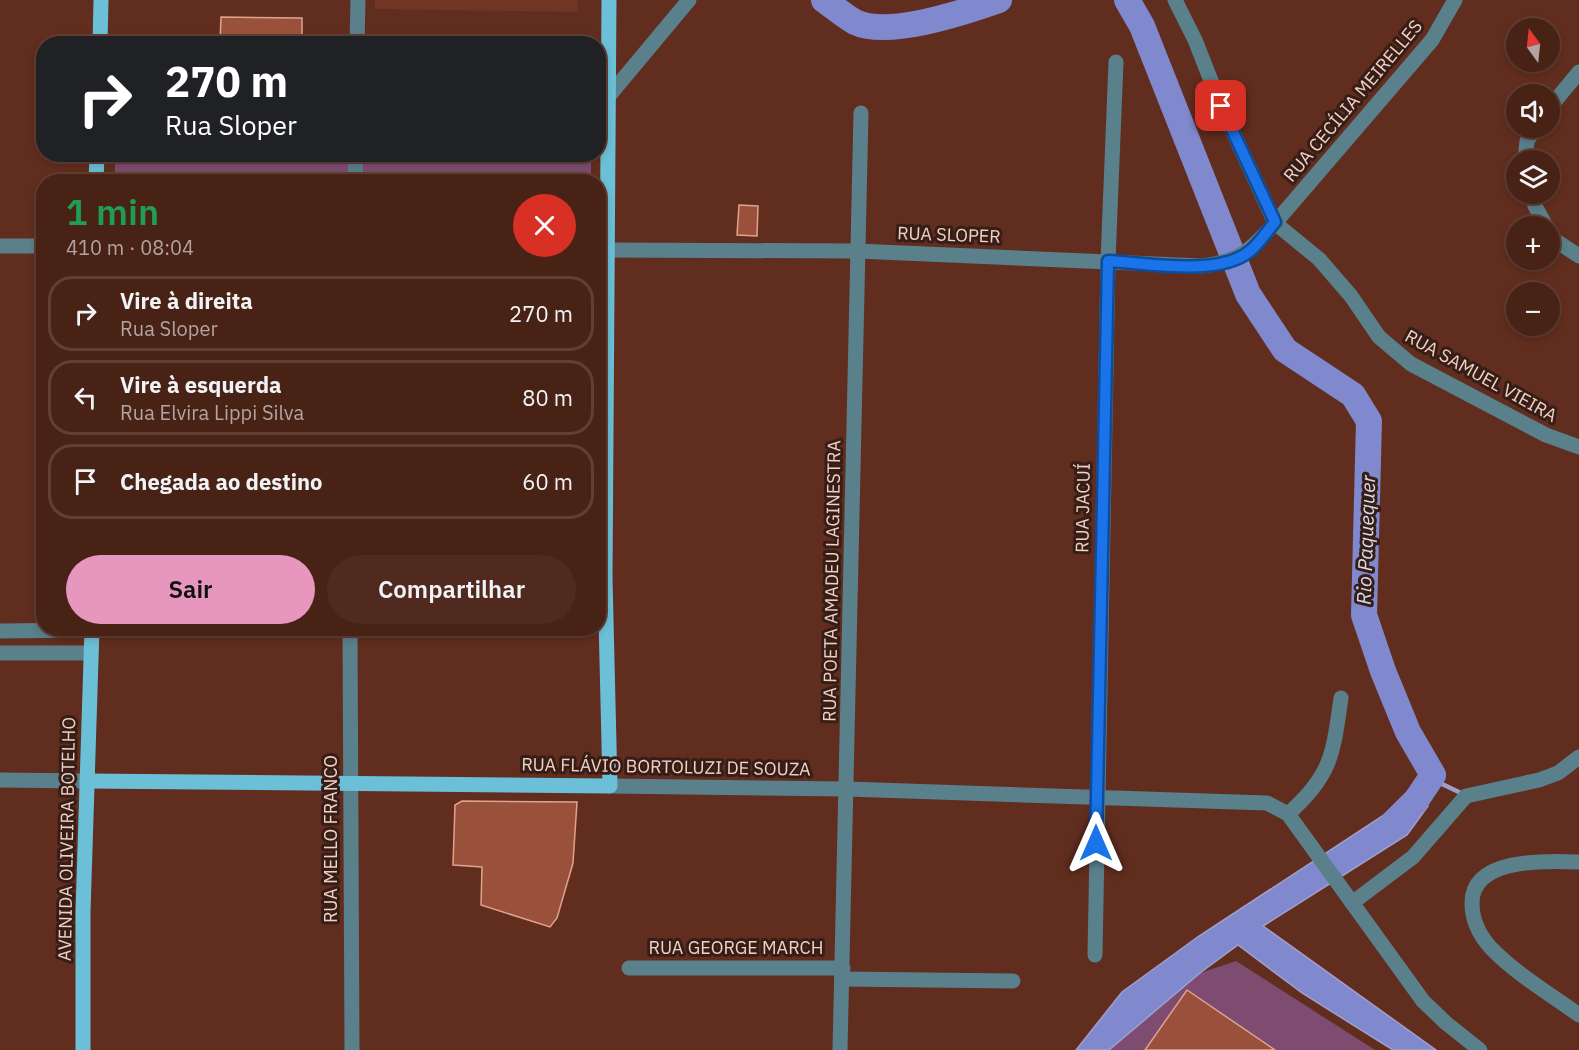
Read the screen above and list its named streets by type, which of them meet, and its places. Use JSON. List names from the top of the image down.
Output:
{
  "streets": {
    "main road": ["RUA FLÁVIO BORTOLUZI DE SOUZA", "AVENIDA OLIVEIRA BOTELHO"],
    "street": [
      "RUA CECÍLIA MEIRELLES",
      "RUA SLOPER",
      "RUA SAMUEL VIEIRA",
      "RUA JACUÍ",
      "RUA POETA AMADEU LAGINESTRA",
      "RUA MELLO FRANCO",
      "RUA GEORGE MARCH"
    ]
  },
  "crossings": [
    ["RUA CECÍLIA MEIRELLES", "RUA SLOPER"],
    ["RUA CECÍLIA MEIRELLES", "RUA SAMUEL VIEIRA"],
    ["RUA SLOPER", "RUA SAMUEL VIEIRA"],
    ["RUA SLOPER", "RUA JACUÍ"],
    ["RUA SLOPER", "RUA POETA AMADEU LAGINESTRA"],
    ["RUA JACUÍ", "RUA FLÁVIO BORTOLUZI DE SOUZA"],
    ["RUA POETA AMADEU LAGINESTRA", "RUA FLÁVIO BORTOLUZI DE SOUZA"],
    ["RUA POETA AMADEU LAGINESTRA", "RUA GEORGE MARCH"],
    ["RUA FLÁVIO BORTOLUZI DE SOUZA", "AVENIDA OLIVEIRA BOTELHO"],
    ["RUA FLÁVIO BORTOLUZI DE SOUZA", "RUA MELLO FRANCO"]
  ],
  "water": ["Rio Paquequer"],
  "north": "top",
  "page": {
    "map_buttons": ["+", "−"],
    "turn": ["270 m", "Rua Sloper"],
    "heading": ["1 min", "410 m · 08:04"],
    "list": [
      {
        "name": "Vire à direita",
        "note": "Rua Sloper",
        "value": "270 m"
      },
      {
        "name": "Vire à esquerda",
        "note": "Rua Elvira Lippi Silva",
        "value": "80 m"
      },
      {
        "name": "Chegada ao destino",
        "value": "60 m"
      }
    ],
    "buttons": ["Sair", "Compartilhar"]
  }
}
